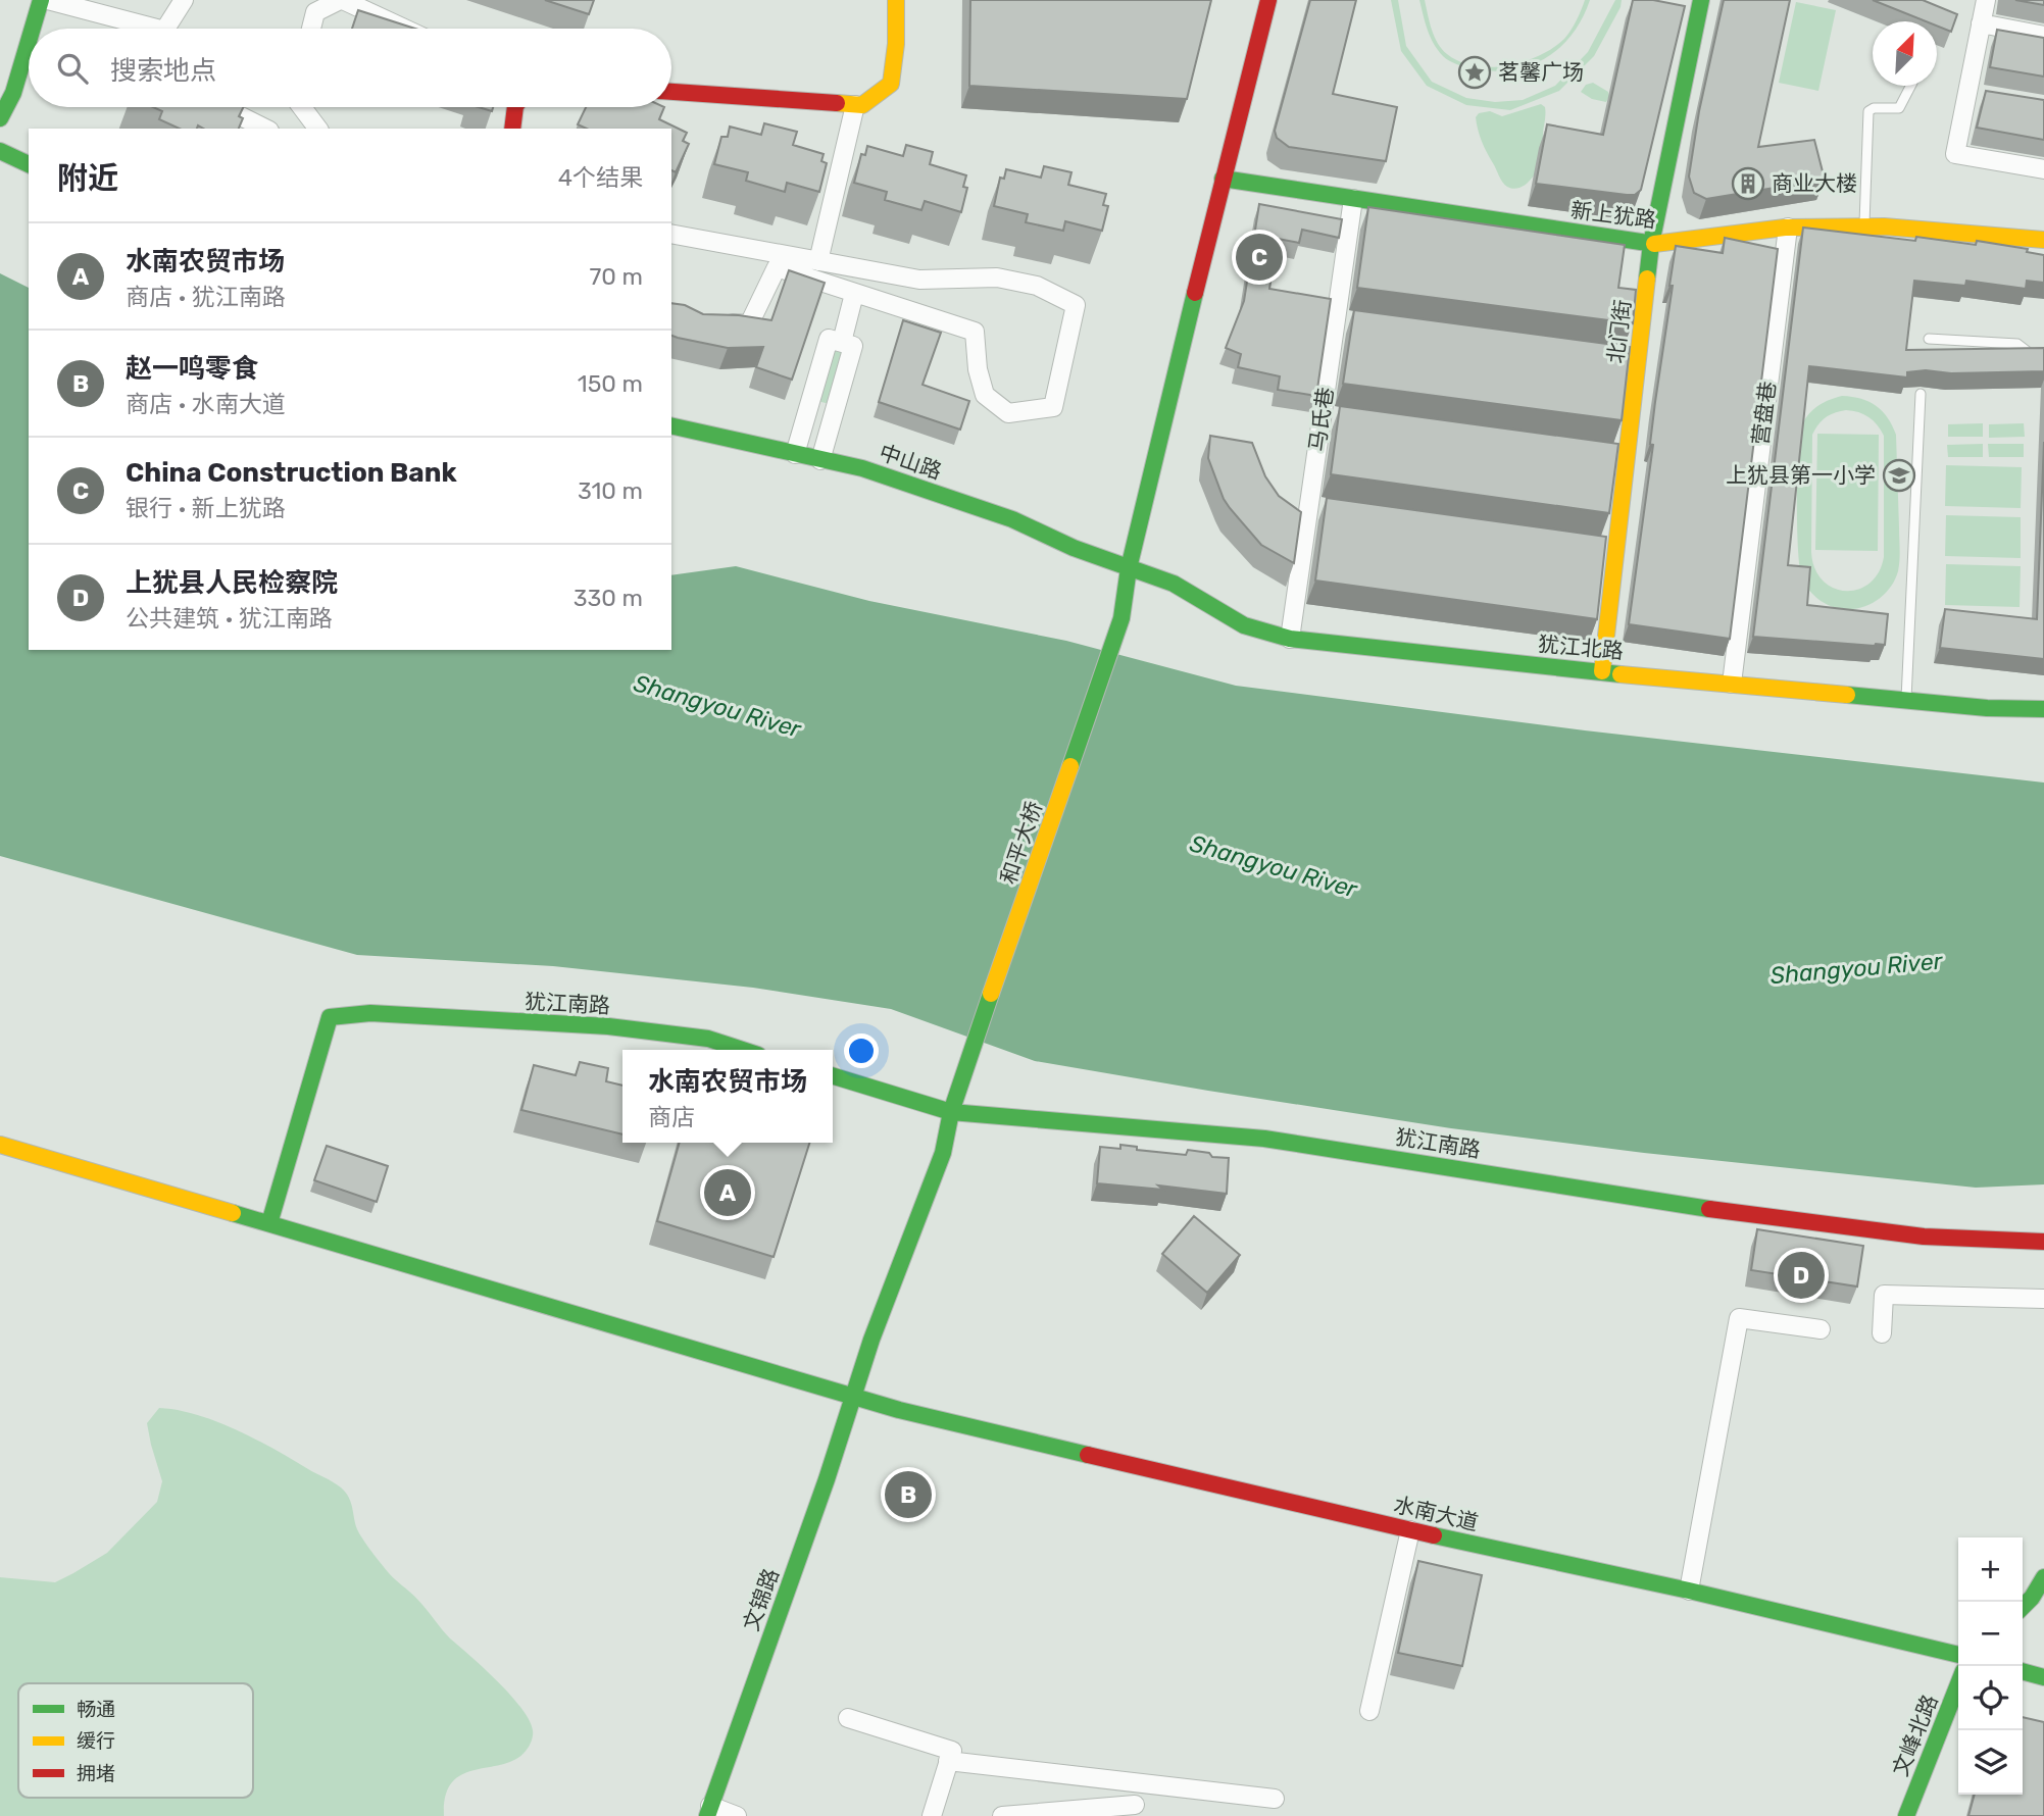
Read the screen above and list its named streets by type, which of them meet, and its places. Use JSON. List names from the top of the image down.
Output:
{
  "streets": {
    "street": [
      "新上犹路",
      "北门街",
      "营盘巷",
      "马氏巷",
      "中山路",
      "犹江北路",
      "和平大桥",
      "犹江南路",
      "水南大道",
      "文锦路",
      "文峰北路"
    ]
  },
  "crossings": [
    ["新上犹路", "北门街"],
    ["新上犹路", "营盘巷"],
    ["新上犹路", "马氏巷"],
    ["新上犹路", "和平大桥"],
    ["北门街", "犹江北路"],
    ["营盘巷", "犹江北路"],
    ["马氏巷", "犹江北路"],
    ["中山路", "犹江北路"],
    ["中山路", "和平大桥"],
    ["犹江北路", "和平大桥"],
    ["和平大桥", "犹江南路"],
    ["和平大桥", "文锦路"],
    ["犹江南路", "水南大道"],
    ["犹江南路", "文锦路"],
    ["水南大道", "文锦路"]
  ],
  "water": ["Shangyou River"],
  "places": {
    "place": ["茗馨广场"],
    "building": ["商业大楼"],
    "school or university": ["上犹县第一小学"]
  },
  "legend": ["畅通", "缓行", "拥堵"],
  "north": "top right",
  "page": {
    "search": "搜索地点",
    "heading": ["附近", "4个结果"],
    "list": [
      {
        "mark": "A",
        "name": "水南农贸市场",
        "note": "商店 · 犹江南路",
        "value": "70 m"
      },
      {
        "mark": "B",
        "name": "赵一鸣零食",
        "note": "商店 · 水南大道",
        "value": "150 m"
      },
      {
        "mark": "C",
        "name": "China Construction Bank",
        "note": "银行 · 新上犹路",
        "value": "310 m"
      },
      {
        "mark": "D",
        "name": "上犹县人民检察院",
        "note": "公共建筑 · 犹江南路",
        "value": "330 m"
      }
    ],
    "pins": [
      "C",
      "A",
      "D",
      "B"
    ],
    "popup": ["水南农贸市场", "商店"],
    "map_buttons": ["+", "−"]
  }
}
